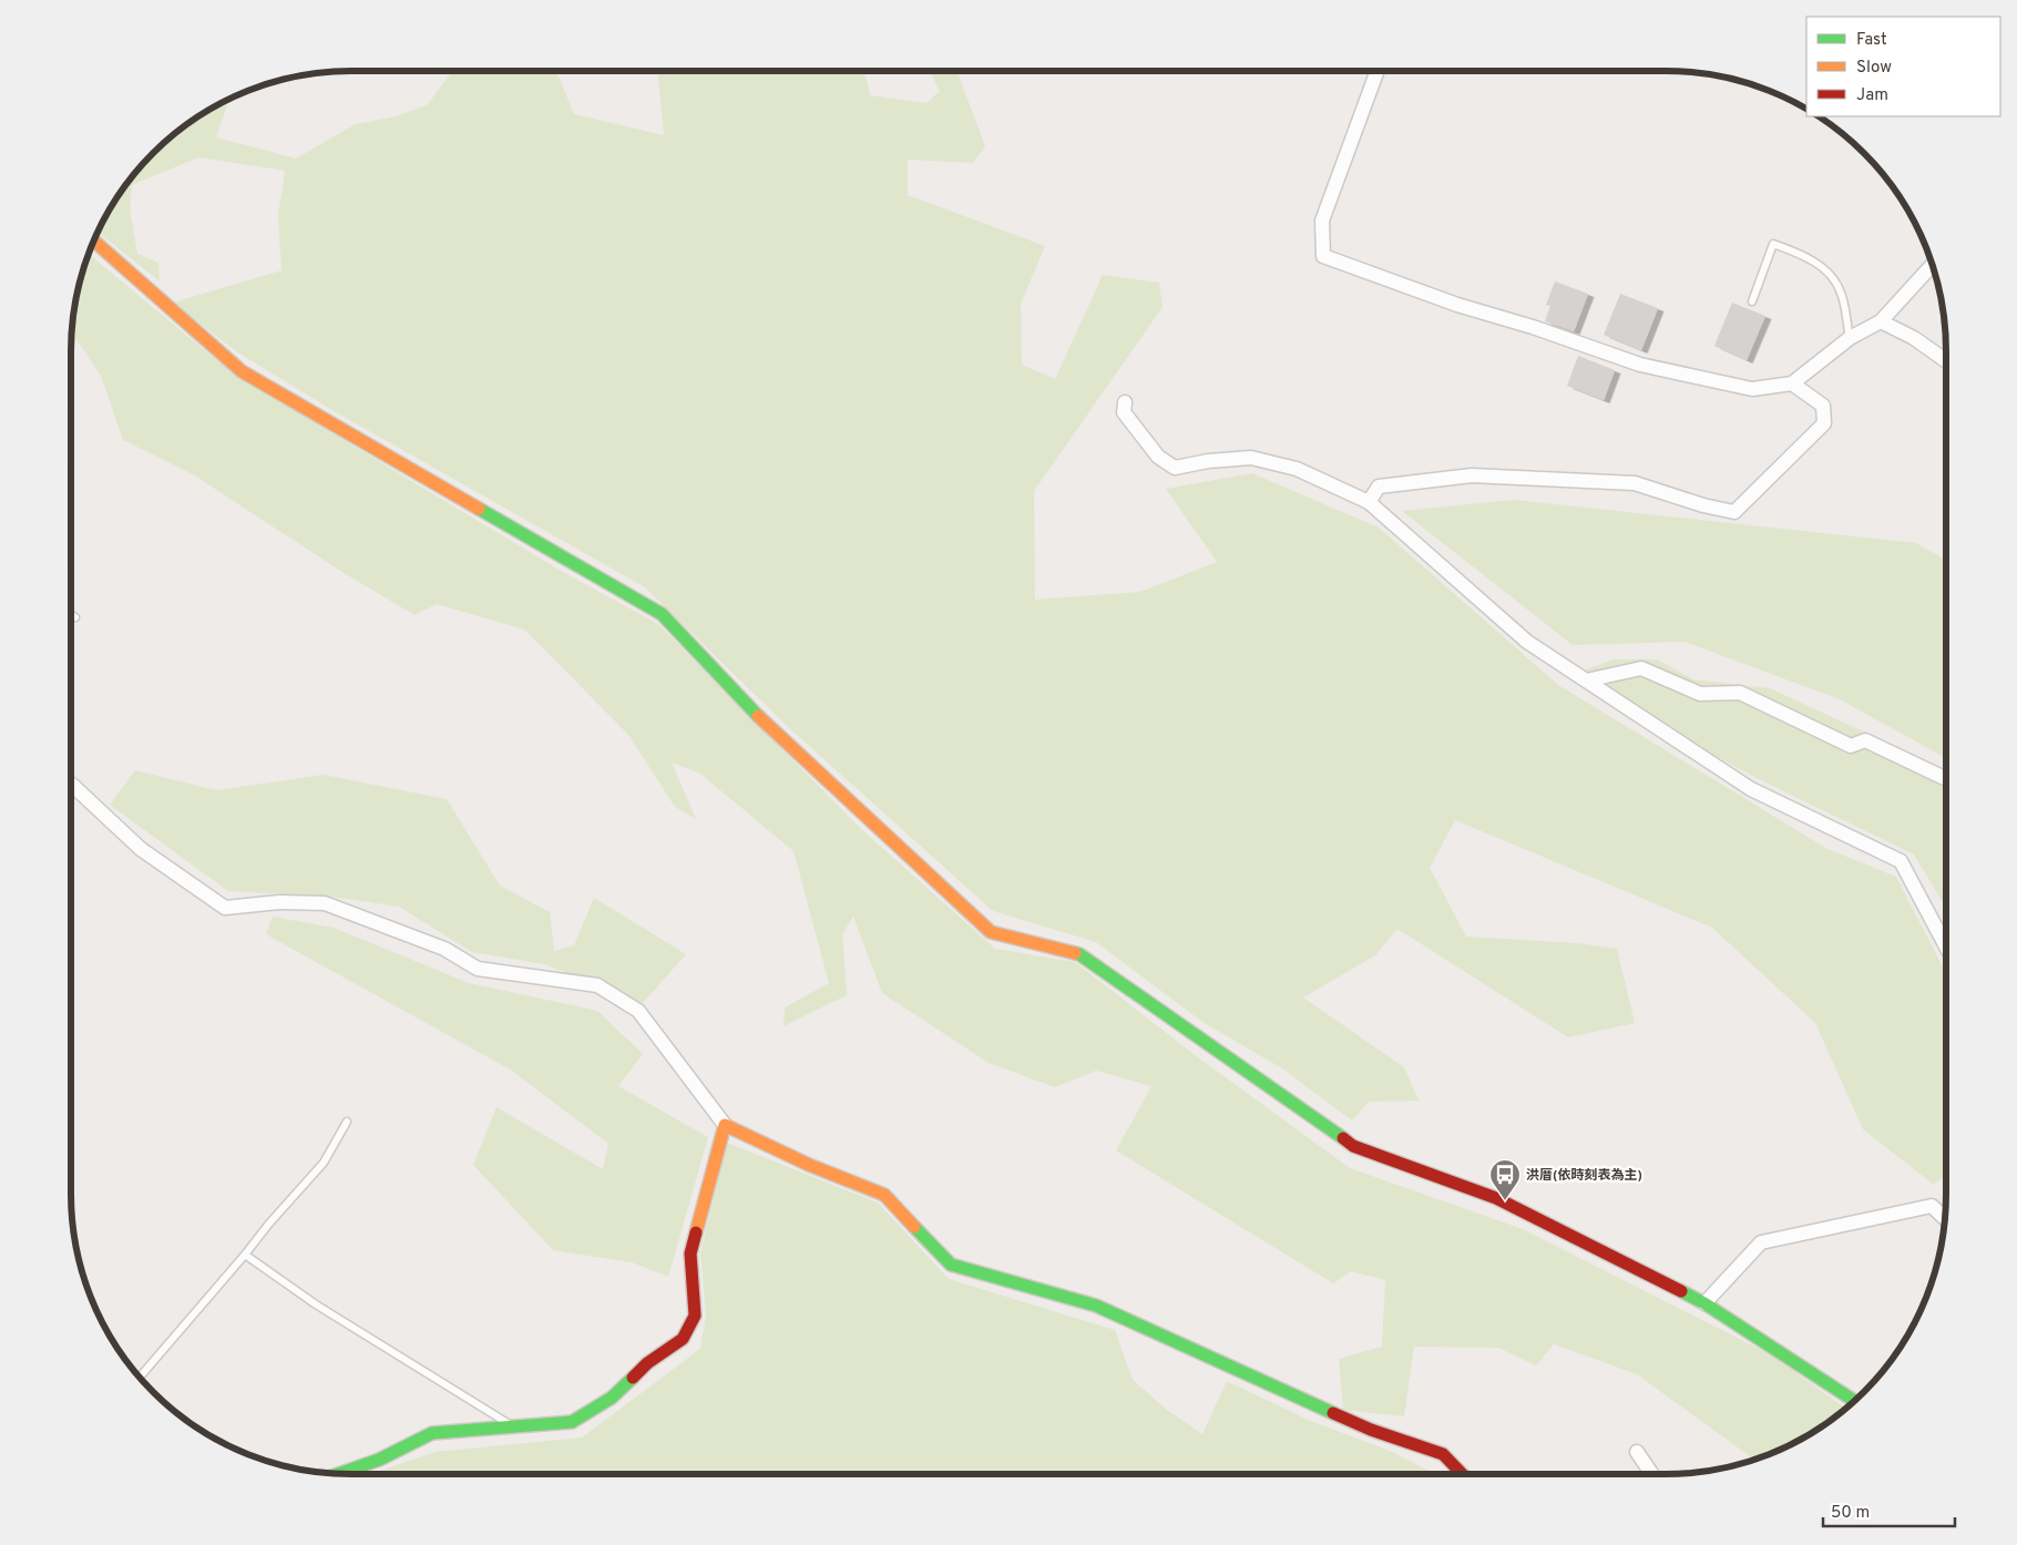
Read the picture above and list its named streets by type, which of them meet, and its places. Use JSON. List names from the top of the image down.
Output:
{
  "places": {
    "bus stop": ["洪厝(依時刻表為主)"]
  },
  "legend": ["Fast", "Slow", "Jam"],
  "scale_bar": "50 m"
}
